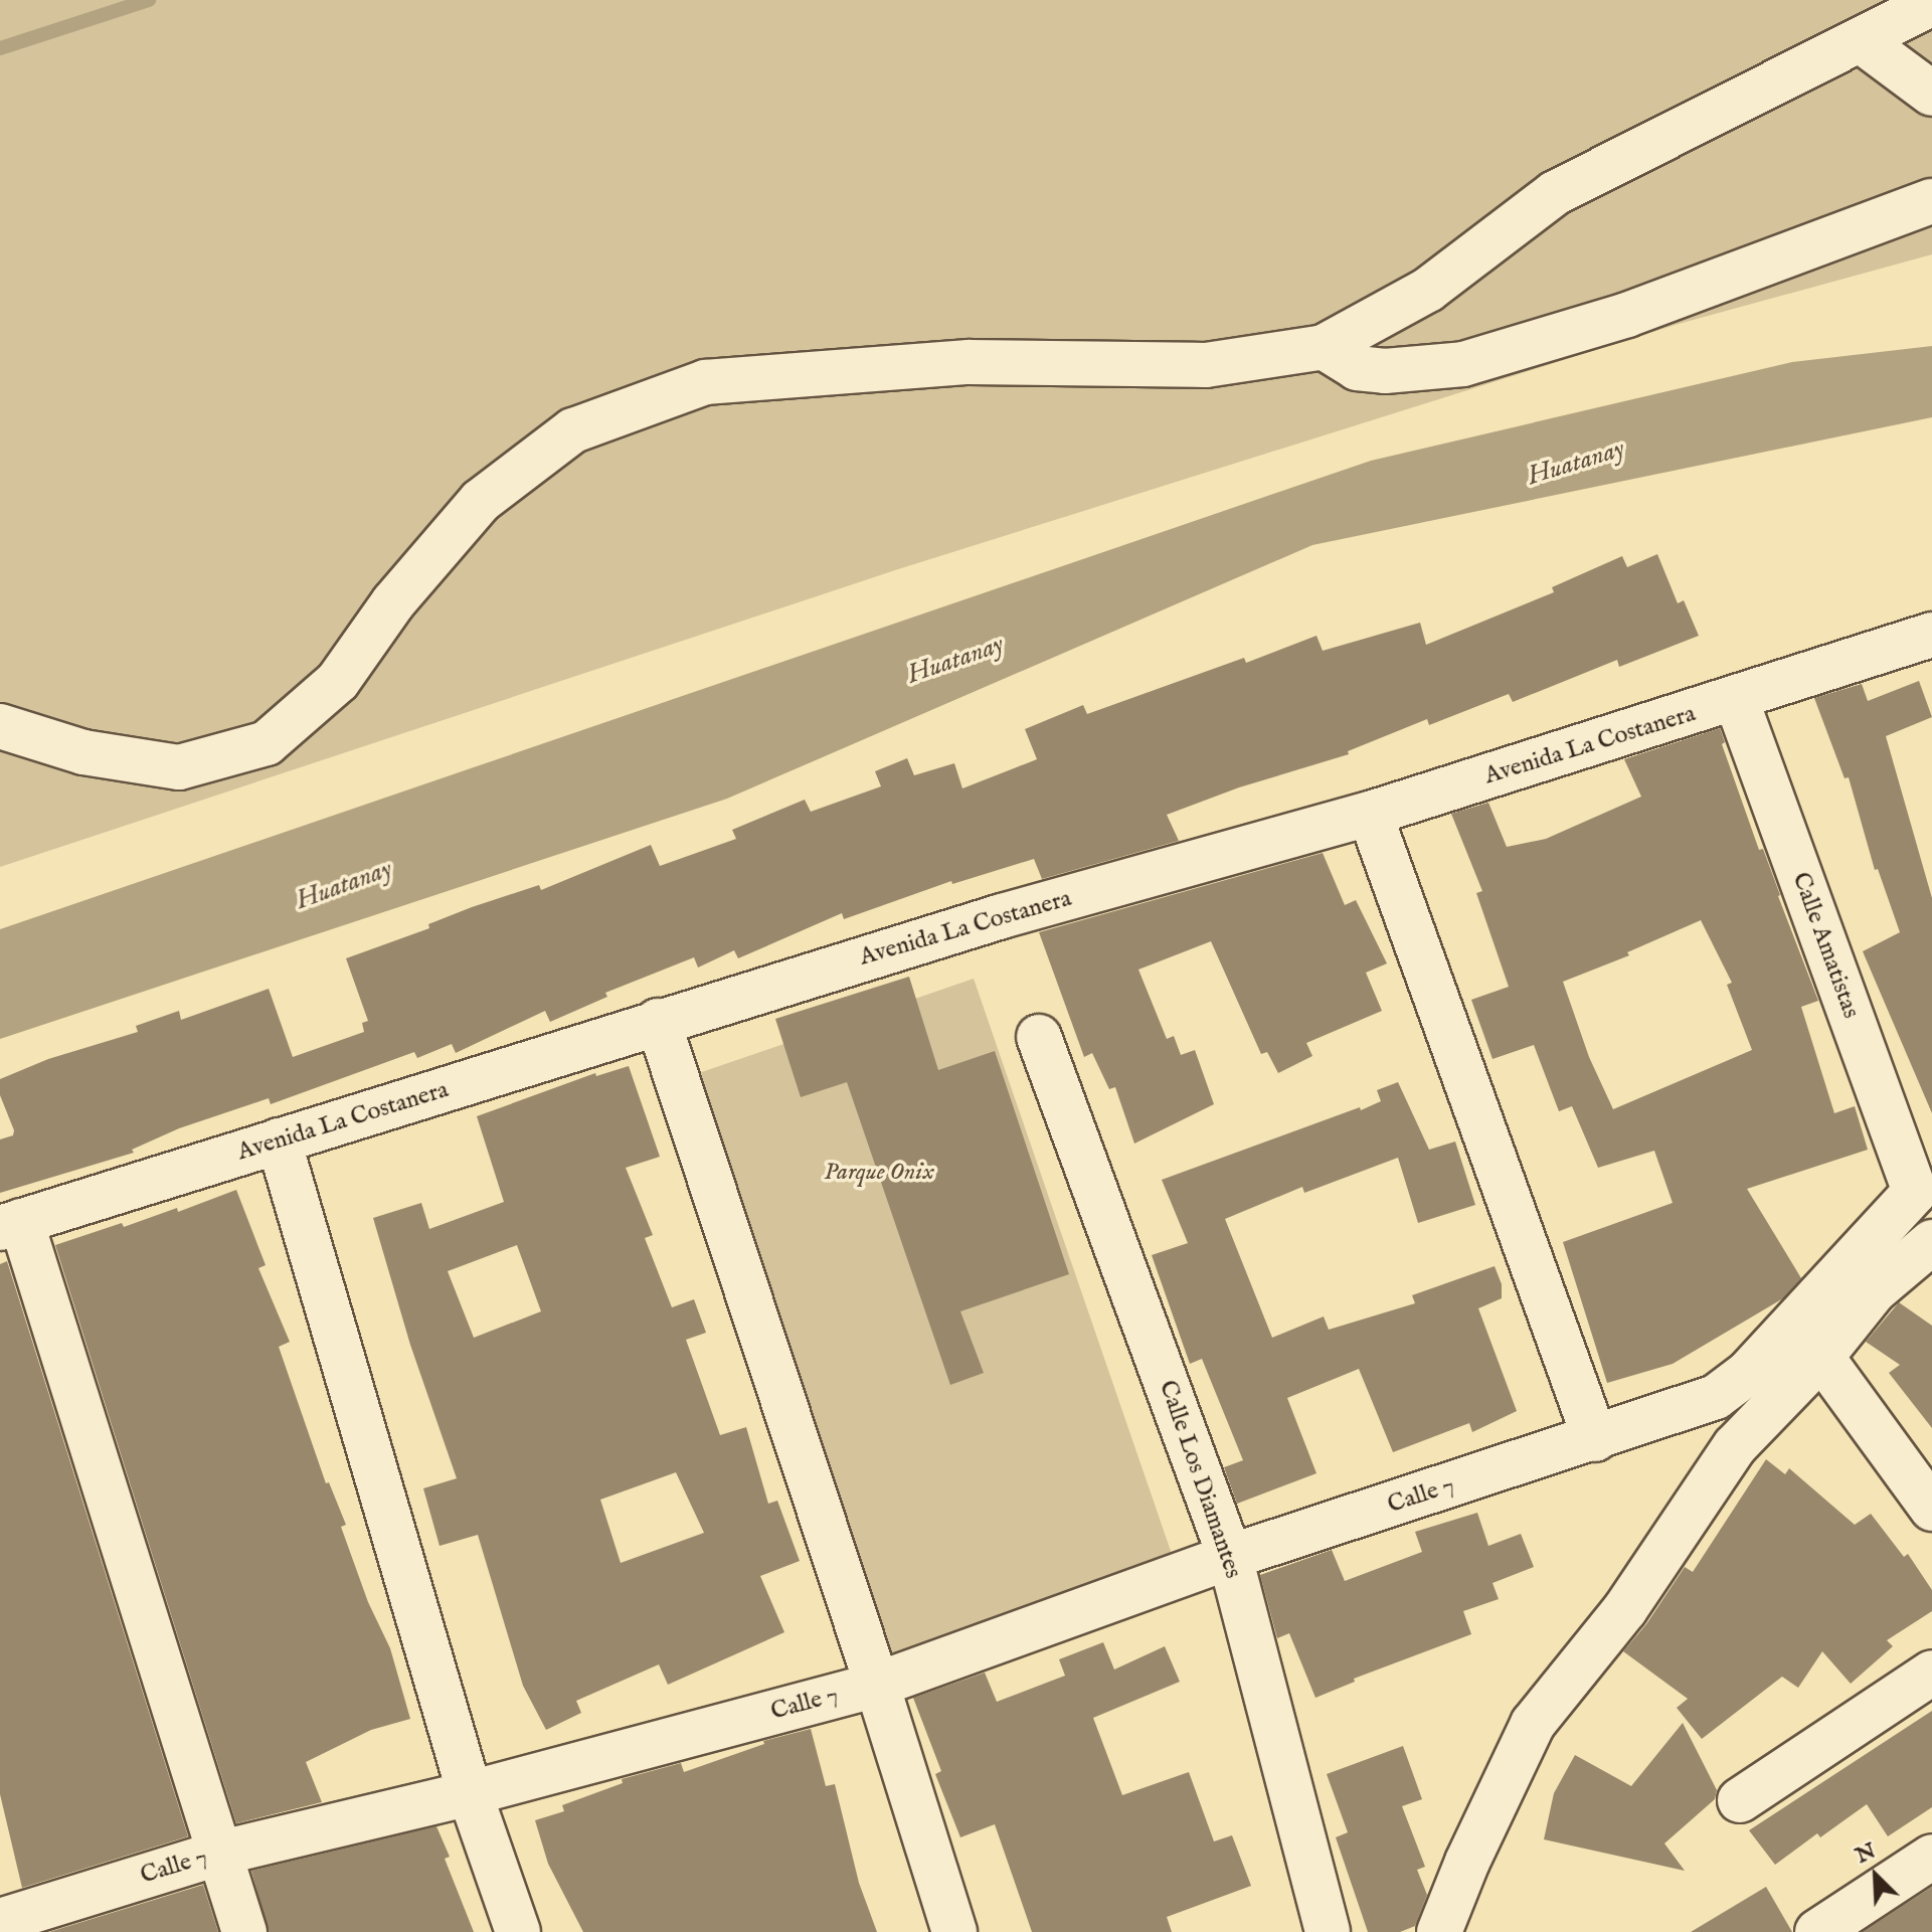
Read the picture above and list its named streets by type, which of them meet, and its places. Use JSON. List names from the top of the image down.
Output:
{
  "streets": {
    "street": [
      "Avenida La Costanera",
      "Calle Amatistas",
      "Calle Los Diamantes",
      "Calle 7"
    ]
  },
  "crossings": [
    ["Avenida La Costanera", "Calle Amatistas"],
    ["Calle Amatistas", "Calle 7"],
    ["Calle Los Diamantes", "Calle 7"]
  ],
  "water": ["Huatanay"],
  "parks": ["Parque Onix"],
  "north": "top left"
}
